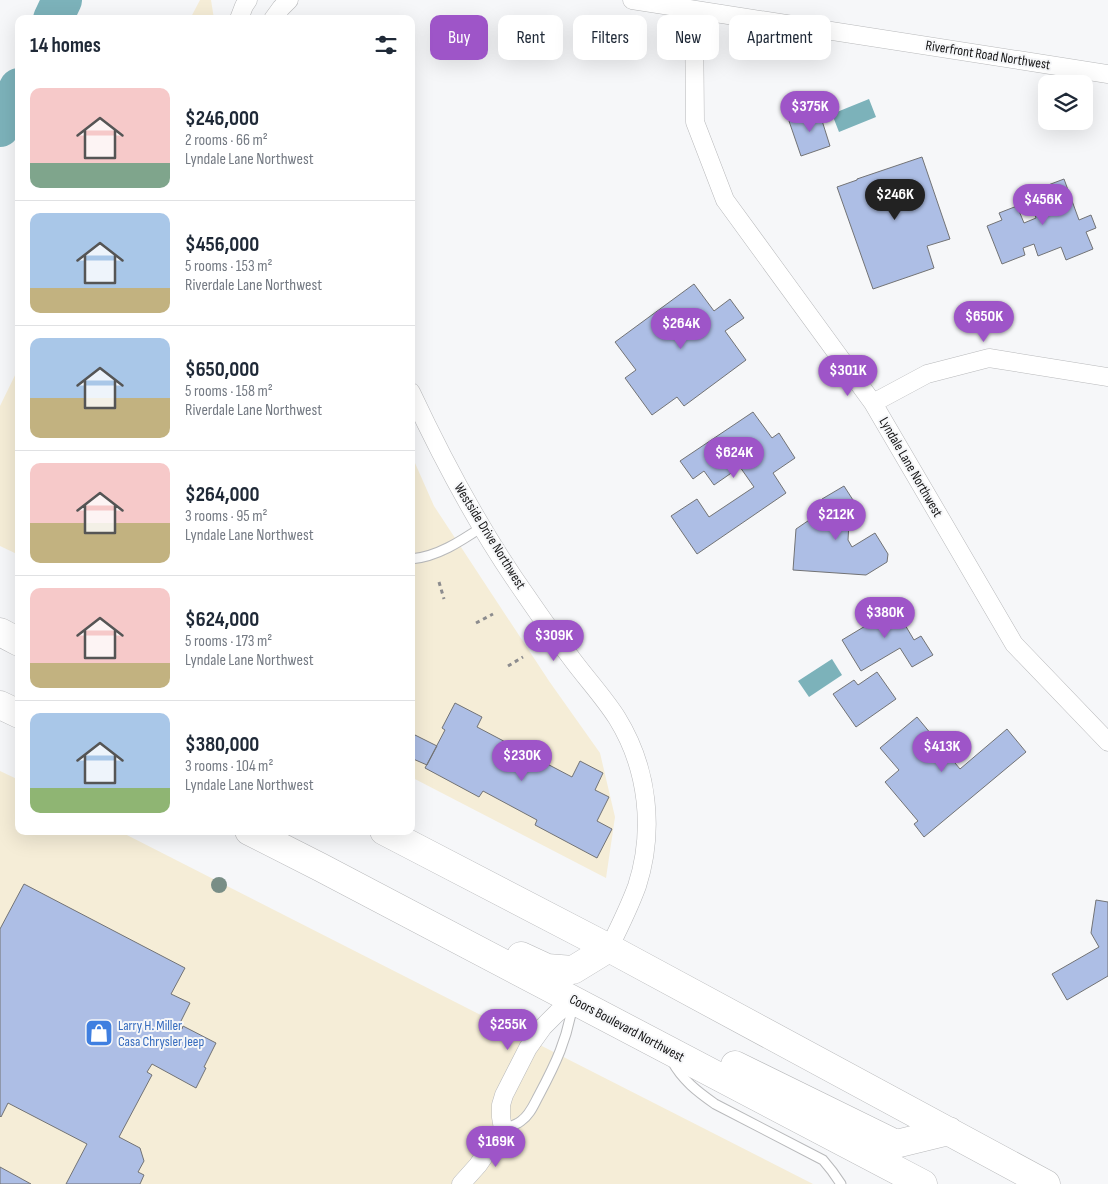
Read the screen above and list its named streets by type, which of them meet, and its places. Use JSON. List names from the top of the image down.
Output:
{
  "streets": {
    "main road": ["Coors Boulevard Northwest"],
    "street": ["Riverfront Road Northwest", "Lyndale Lane Northwest", "Westside Drive Northwest"]
  },
  "crossings": [
    ["Riverfront Road Northwest", "Lyndale Lane Northwest"]
  ],
  "places": {
    "shop": ["Larry H. Miller Casa Chrysler Jeep"]
  },
  "page": {
    "chip": [
      "Buy",
      "Rent",
      "Filters",
      "New",
      "Apartment"
    ],
    "heading": "14 homes",
    "list": [
      {
        "name": "$246,000",
        "note": "2 rooms · 66 m² · Lyndale Lane Northwest"
      },
      {
        "name": "$456,000",
        "note": "5 rooms · 153 m² · Riverdale Lane Northwest"
      },
      {
        "name": "$650,000",
        "note": "5 rooms · 158 m² · Riverdale Lane Northwest"
      },
      {
        "name": "$264,000",
        "note": "3 rooms · 95 m² · Lyndale Lane Northwest"
      },
      {
        "name": "$624,000",
        "note": "5 rooms · 173 m² · Lyndale Lane Northwest"
      },
      {
        "name": "$380,000",
        "note": "3 rooms · 104 m² · Lyndale Lane Northwest"
      }
    ],
    "price": [
      "$375K",
      "$246K",
      "$456K",
      "$650K",
      "$264K",
      "$301K",
      "$624K",
      "$212K",
      "$380K",
      "$309K",
      "$413K",
      "$230K",
      "$255K",
      "$169K"
    ]
  }
}
